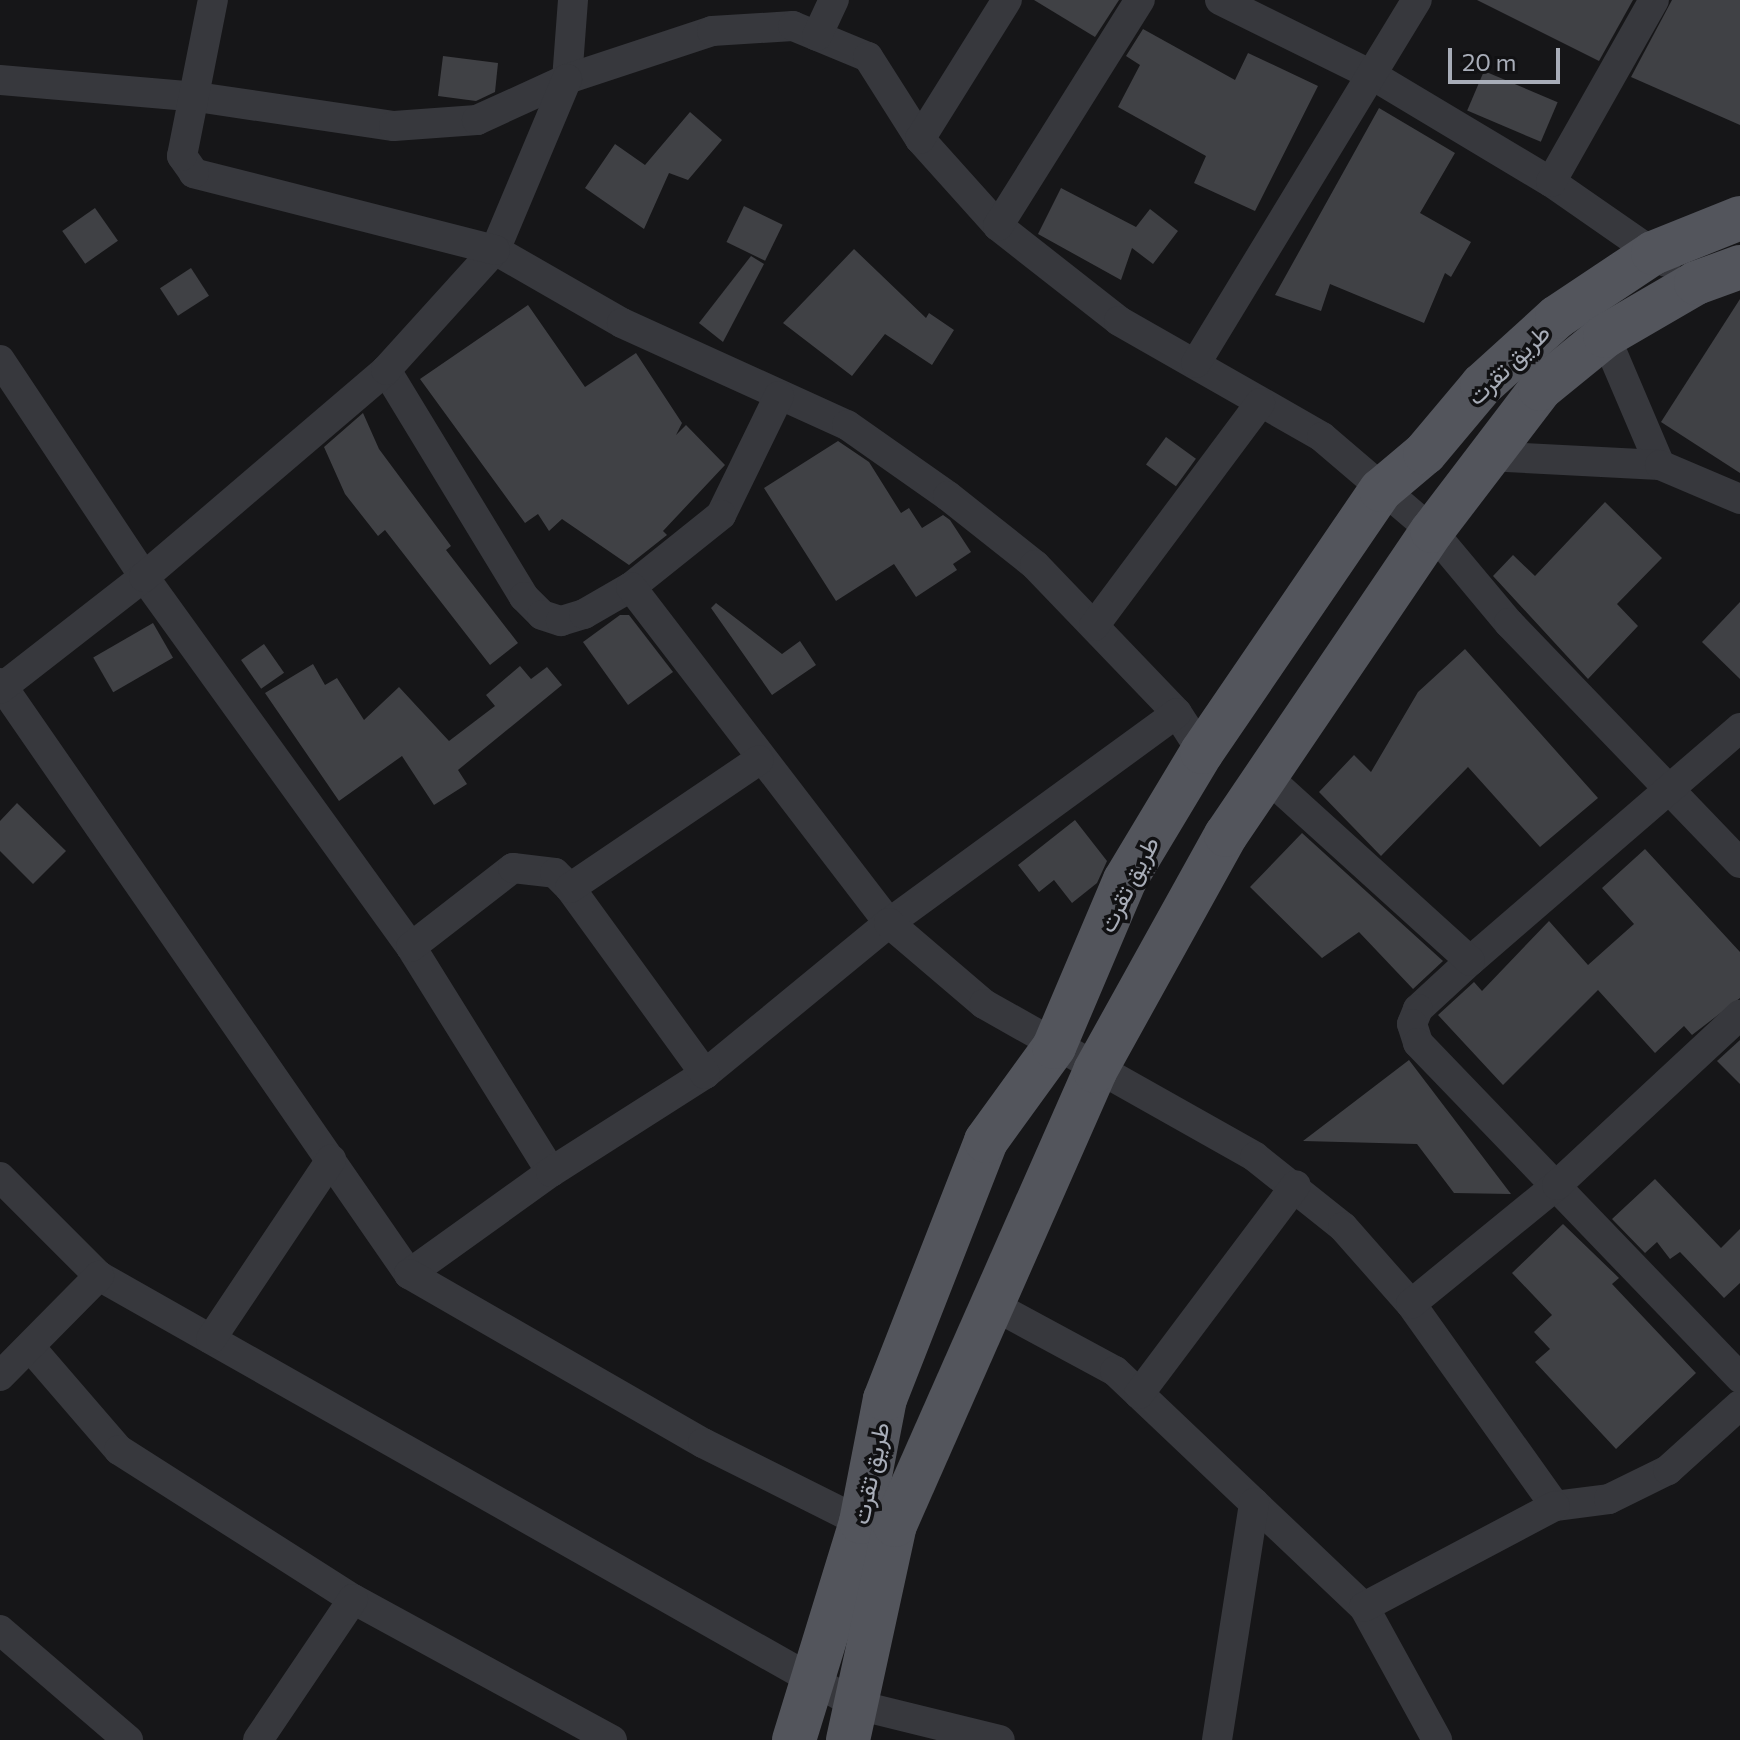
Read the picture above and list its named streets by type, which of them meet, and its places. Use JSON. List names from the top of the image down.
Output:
{
  "streets": {
    "main road": ["طريق تقرت"]
  },
  "scale_bar": "20 m"
}
